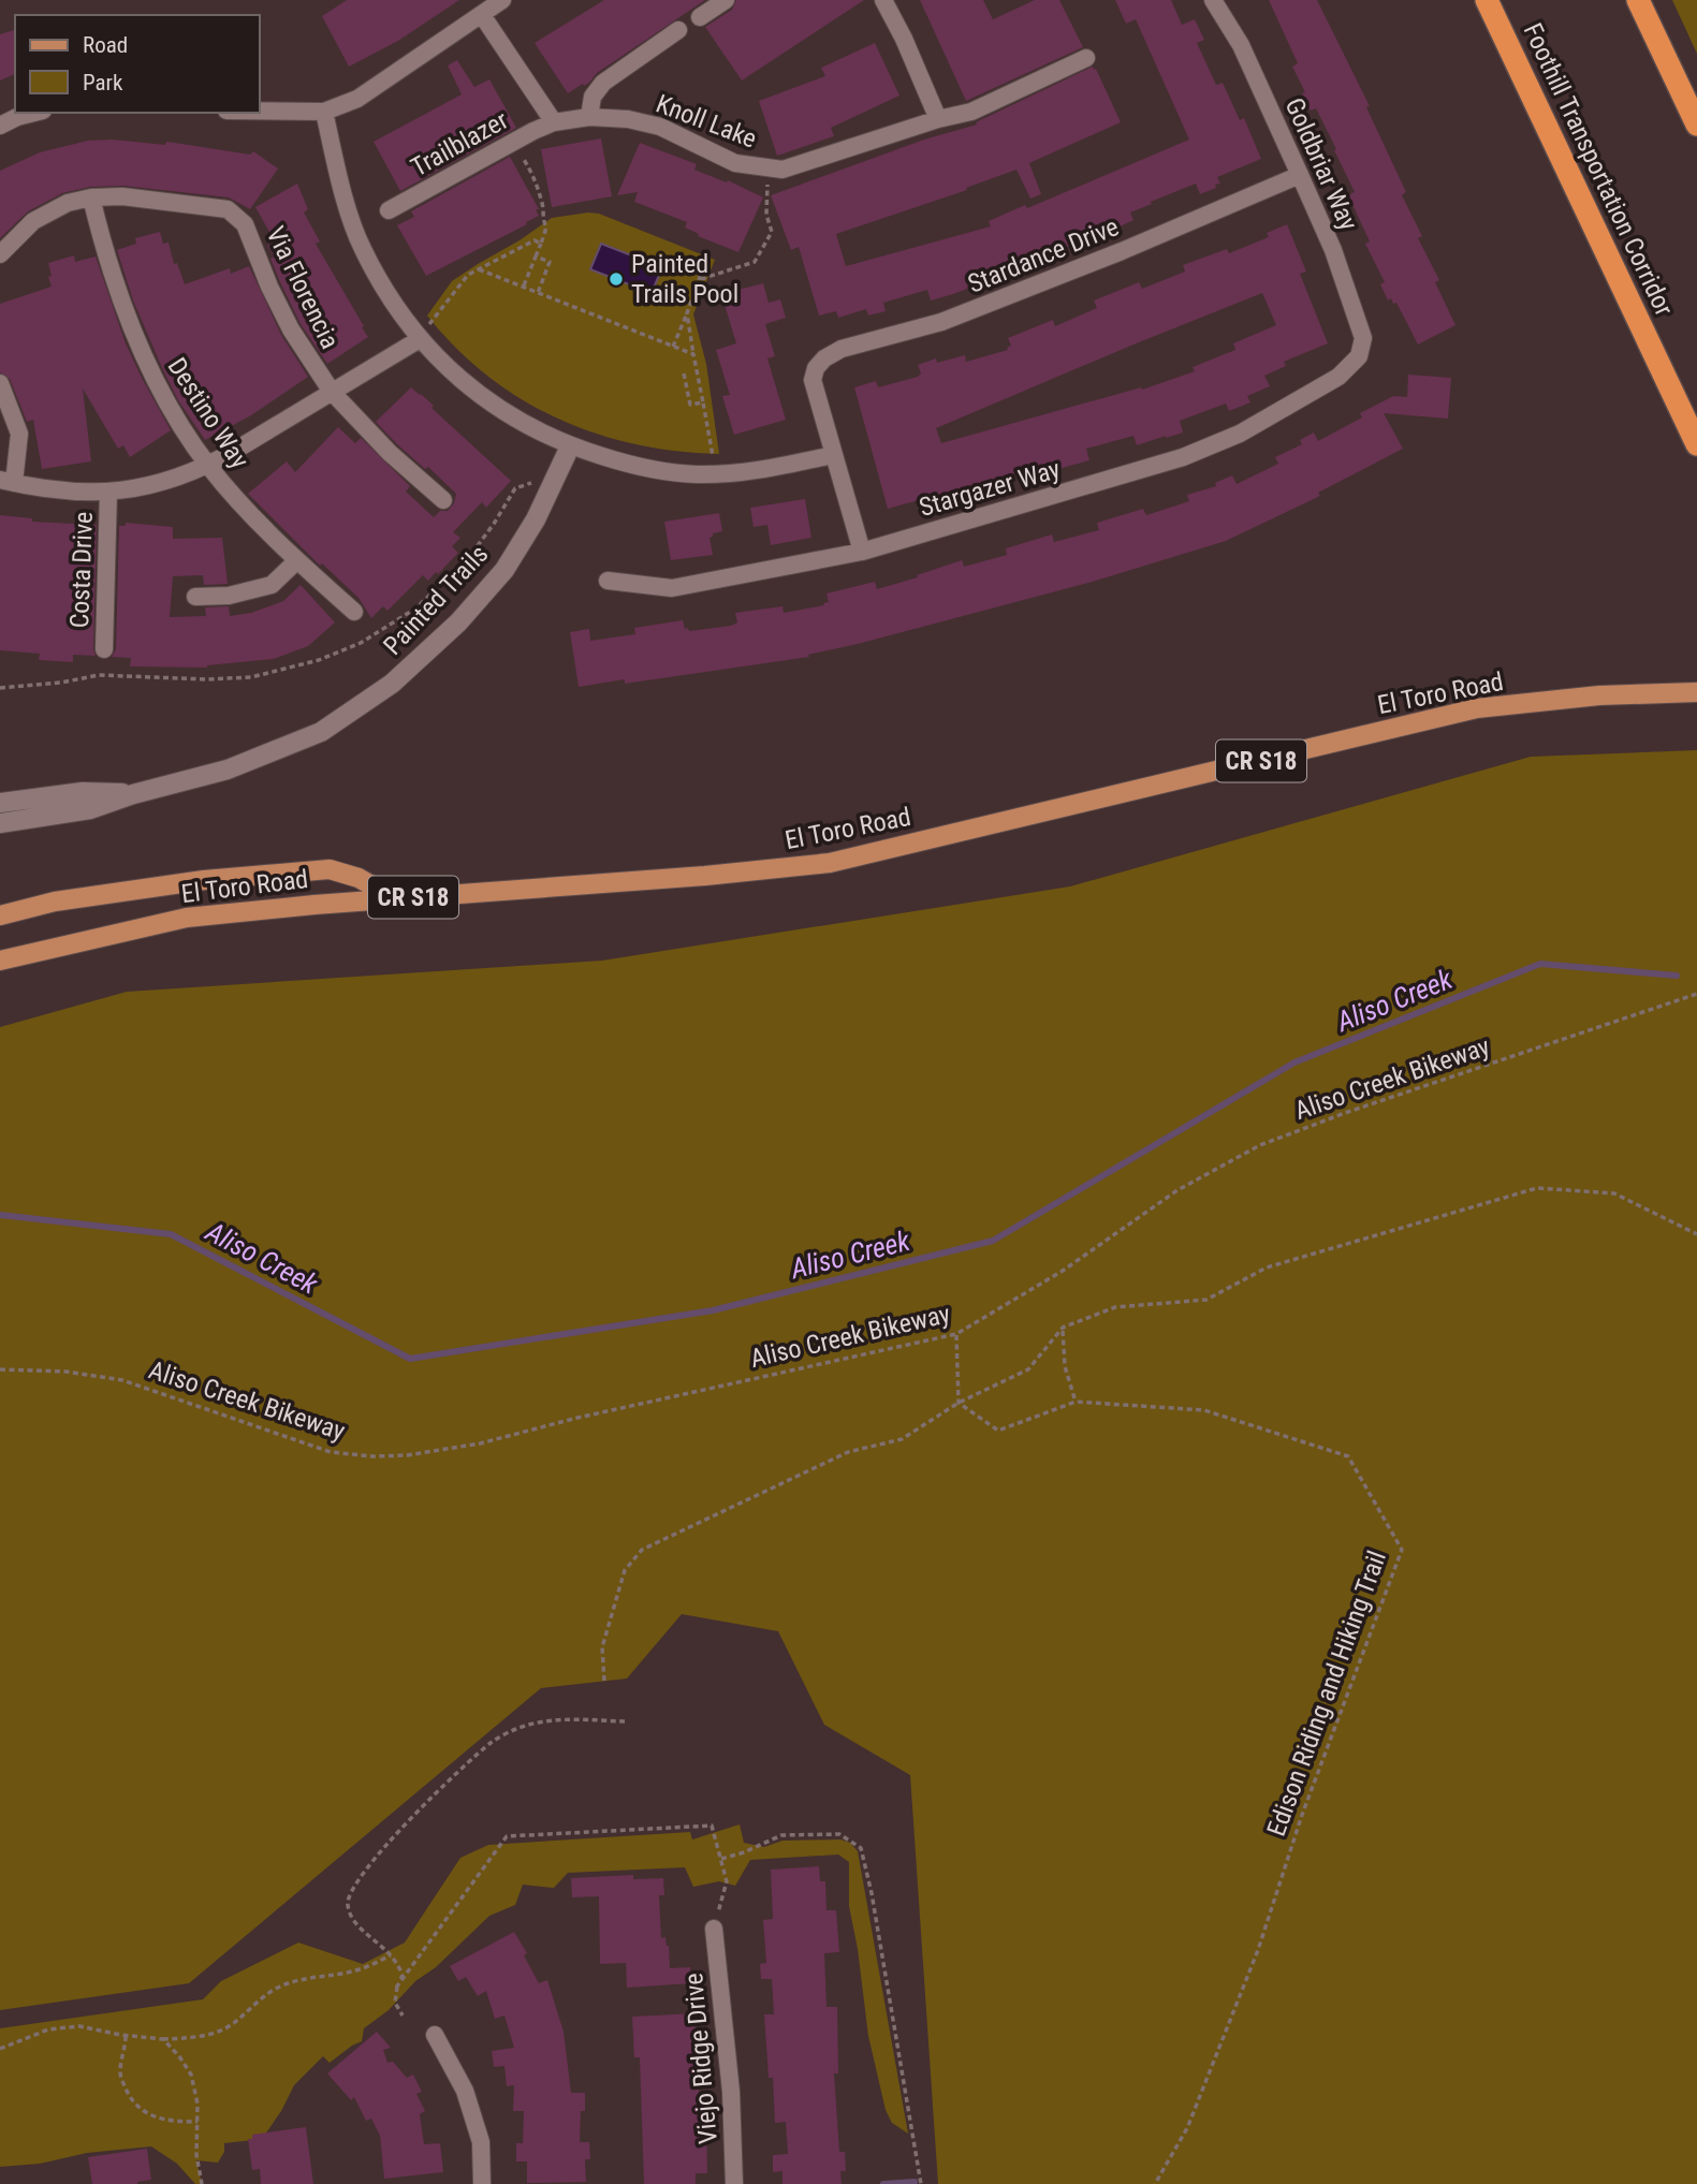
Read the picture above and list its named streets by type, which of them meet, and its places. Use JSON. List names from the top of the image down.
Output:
{
  "streets": {
    "highway": ["Foothill Transportation Corridor"],
    "main road": ["El Toro Road", "CR S18"],
    "street": [
      "Knoll Lake",
      "Trailblazer",
      "Goldbriar Way",
      "Stardance Drive",
      "Via Florencia",
      "Destino Way",
      "Stargazer Way",
      "Costa Drive",
      "Painted Trails",
      "Viejo Ridge Drive"
    ],
    "path": ["Aliso Creek Bikeway", "Edison Riding and Hiking Trail"]
  },
  "crossings": [
    ["Knoll Lake", "Trailblazer"],
    ["Goldbriar Way", "Stardance Drive"],
    ["Goldbriar Way", "Stargazer Way"],
    ["Via Florencia", "Destino Way"]
  ],
  "water": ["Aliso Creek"],
  "places": ["Painted Trails Pool"],
  "legend": ["Road", "Park"]
}
